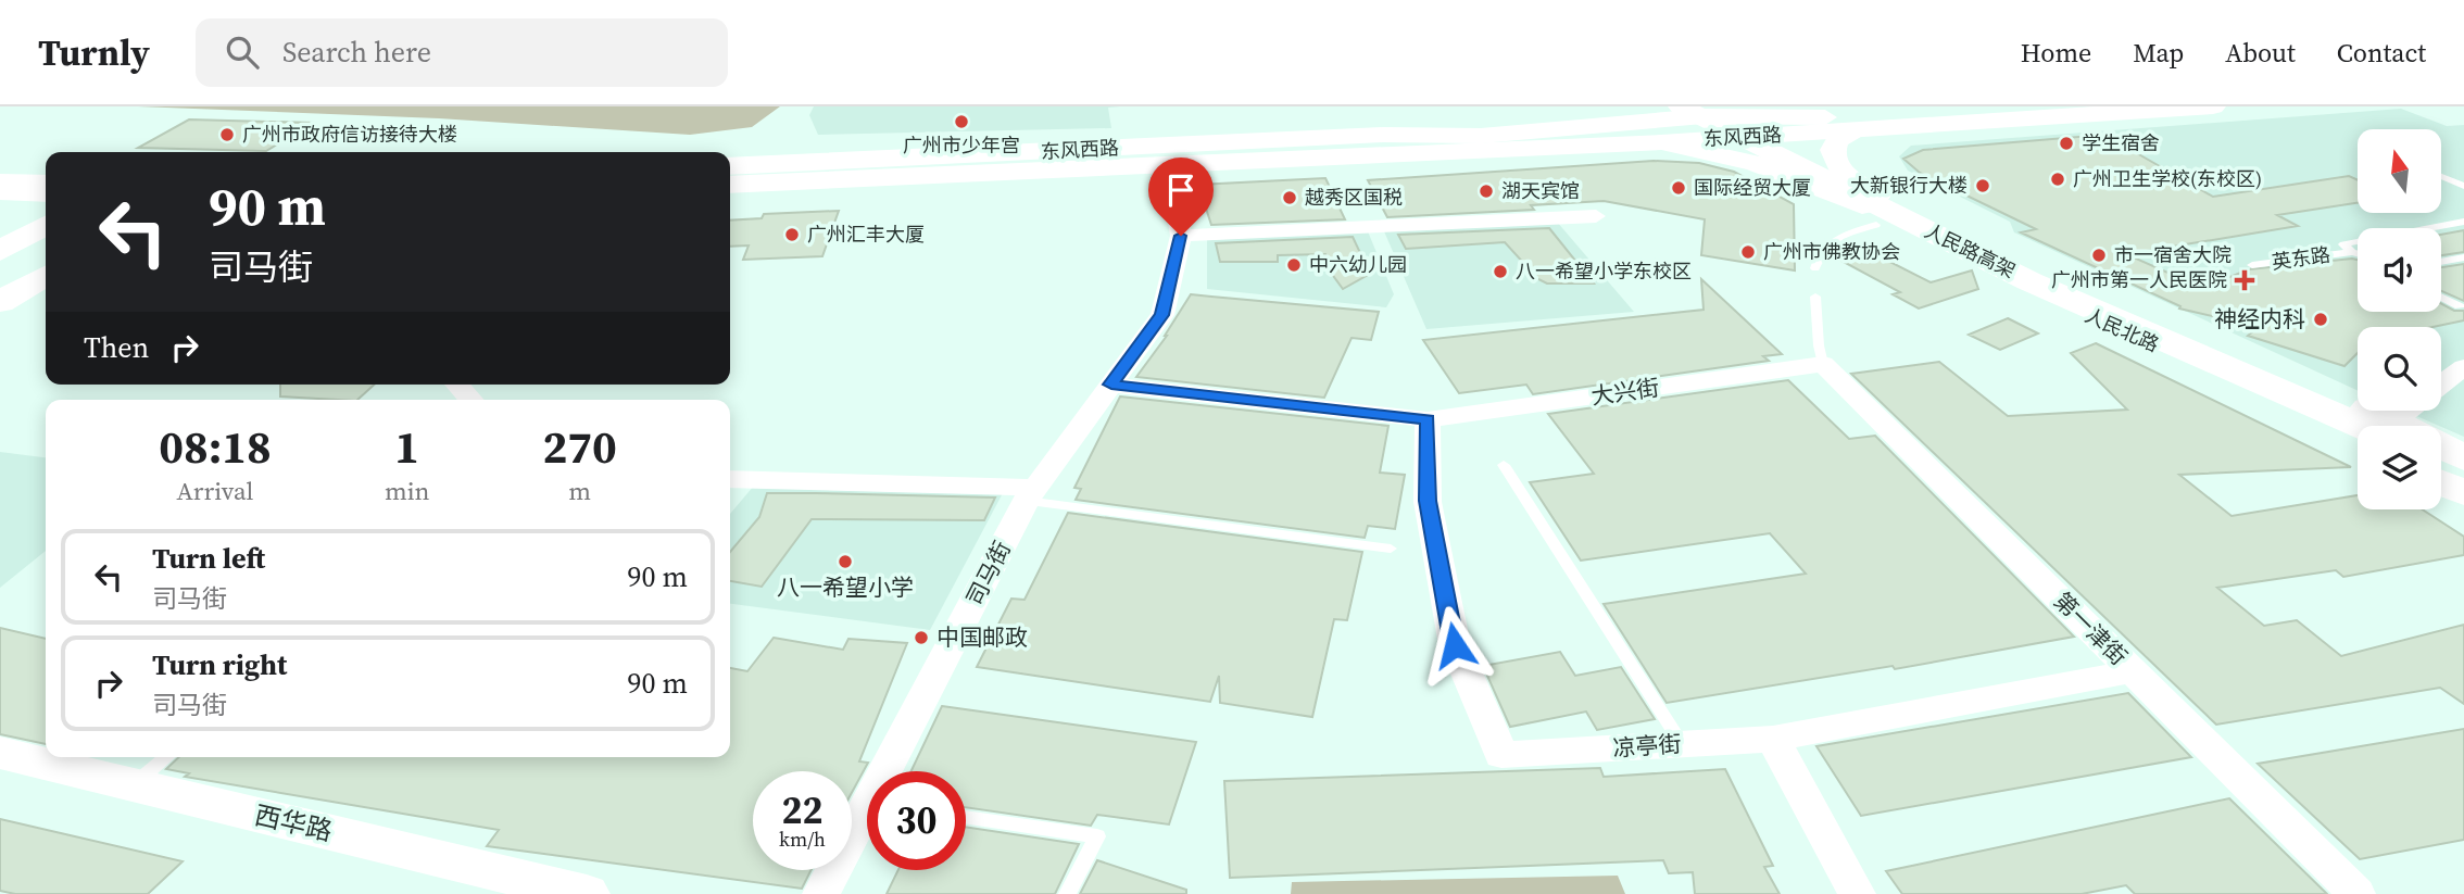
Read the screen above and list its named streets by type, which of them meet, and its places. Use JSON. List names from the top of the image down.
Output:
{
  "streets": {
    "main road": ["东风西路", "人民路高架", "人民北路"],
    "street": [
      "大兴街",
      "司马街",
      "第一津街",
      "凉亭街",
      "西华路"
    ],
    "lane": ["英东路"]
  },
  "crossings": [
    ["东风西路", "人民北路"],
    ["东风西路", "司马街"],
    ["大兴街", "第一津街"],
    ["大兴街", "凉亭街"],
    ["第一津街", "凉亭街"]
  ],
  "places": {
    "other": [
      "广州市少年宫",
      "广州市政府信访接待大楼",
      "学生宿舍",
      "广州卫生学校(东校区)",
      "大新银行大楼",
      "国际经贸大厦",
      "湖天宾馆",
      "越秀区国税",
      "广州汇丰大厦",
      "广州市佛教协会",
      "市一宿舍大院",
      "中六幼儿园",
      "八一希望小学东校区",
      "神经内科",
      "八一希望小学",
      "中国邮政"
    ],
    "health": ["广州市第一人民医院"]
  },
  "north": "top",
  "page": {
    "header": "Turnly",
    "search": "Search here",
    "nav": [
      "Home",
      "Map",
      "About",
      "Contact"
    ],
    "turn": ["90 m", "司马街"],
    "then": "Then",
    "eta": [
      "08:18",
      "Arrival",
      "1",
      "min",
      "270",
      "m"
    ],
    "list": [
      {
        "name": "Turn left",
        "note": "司马街",
        "value": "90 m"
      },
      {
        "name": "Turn right",
        "note": "司马街",
        "value": "90 m"
      }
    ],
    "speed": "22 km/h",
    "limit": "30"
  }
}
